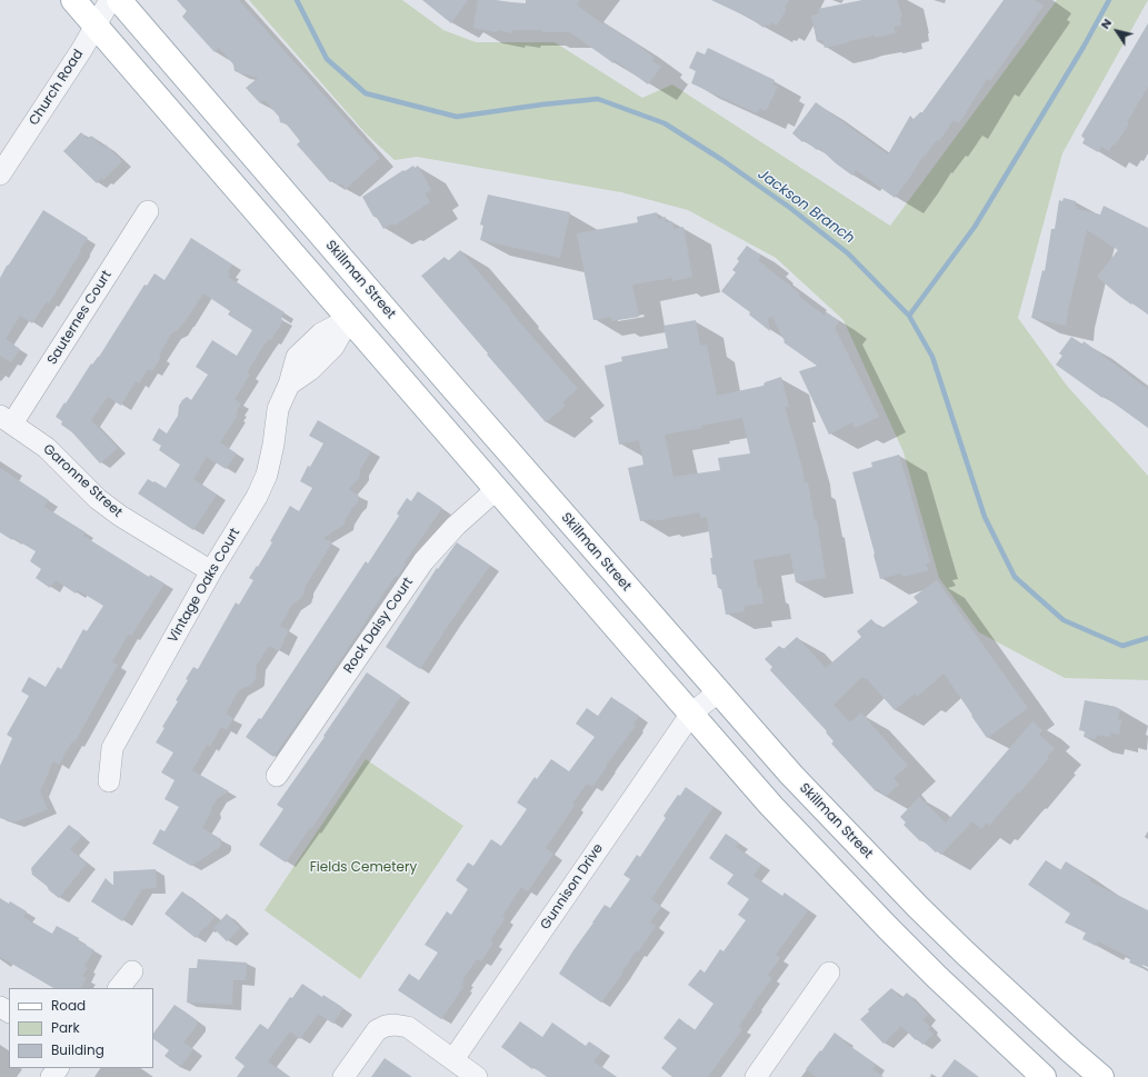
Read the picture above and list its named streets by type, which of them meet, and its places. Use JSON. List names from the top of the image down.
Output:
{
  "streets": {
    "main road": ["Skillman Street"],
    "street": [
      "Church Road",
      "Sauternes Court",
      "Garonne Street",
      "Vintage Oaks Court",
      "Rock Daisy Court",
      "Gunnison Drive"
    ]
  },
  "crossings": [
    ["Skillman Street", "Gunnison Drive"],
    ["Sauternes Court", "Garonne Street"],
    ["Garonne Street", "Vintage Oaks Court"]
  ],
  "water": ["Jackson Branch"],
  "parks": ["Fields Cemetery"],
  "legend": ["Road", "Park", "Building"],
  "north": "top left"
}
